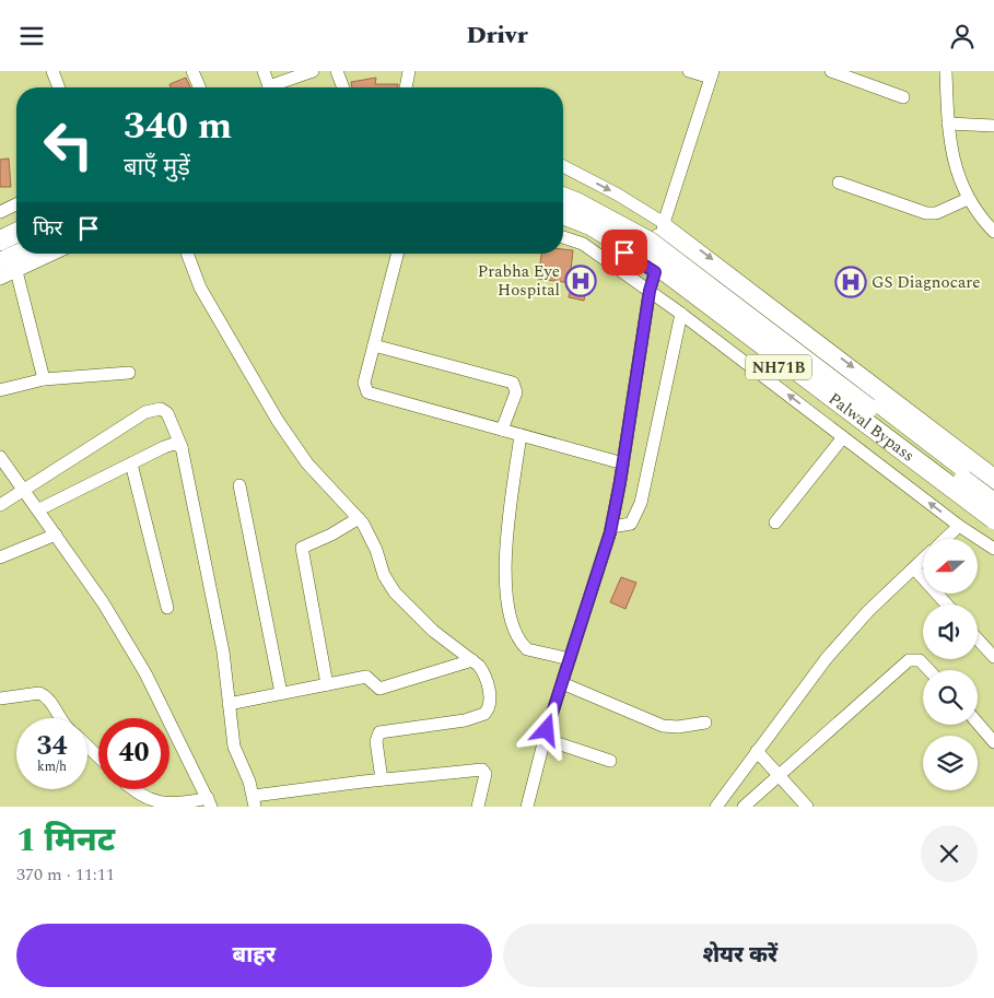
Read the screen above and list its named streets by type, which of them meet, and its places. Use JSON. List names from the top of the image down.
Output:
{
  "streets": {
    "highway": ["NH71B", "Palwal Bypass"]
  },
  "places": {
    "hospital": ["Prabha Eye Hospital", "GS Diagnocare"]
  },
  "north": "left",
  "page": {
    "header": "Drivr",
    "turn": ["340 m", "बाएँ मुड़ें"],
    "then": "फिर",
    "speed": "34 km/h",
    "limit": "40",
    "heading": ["1 मिनट", "370 m · 11:11"],
    "buttons": ["बाहर", "शेयर करें"]
  }
}
